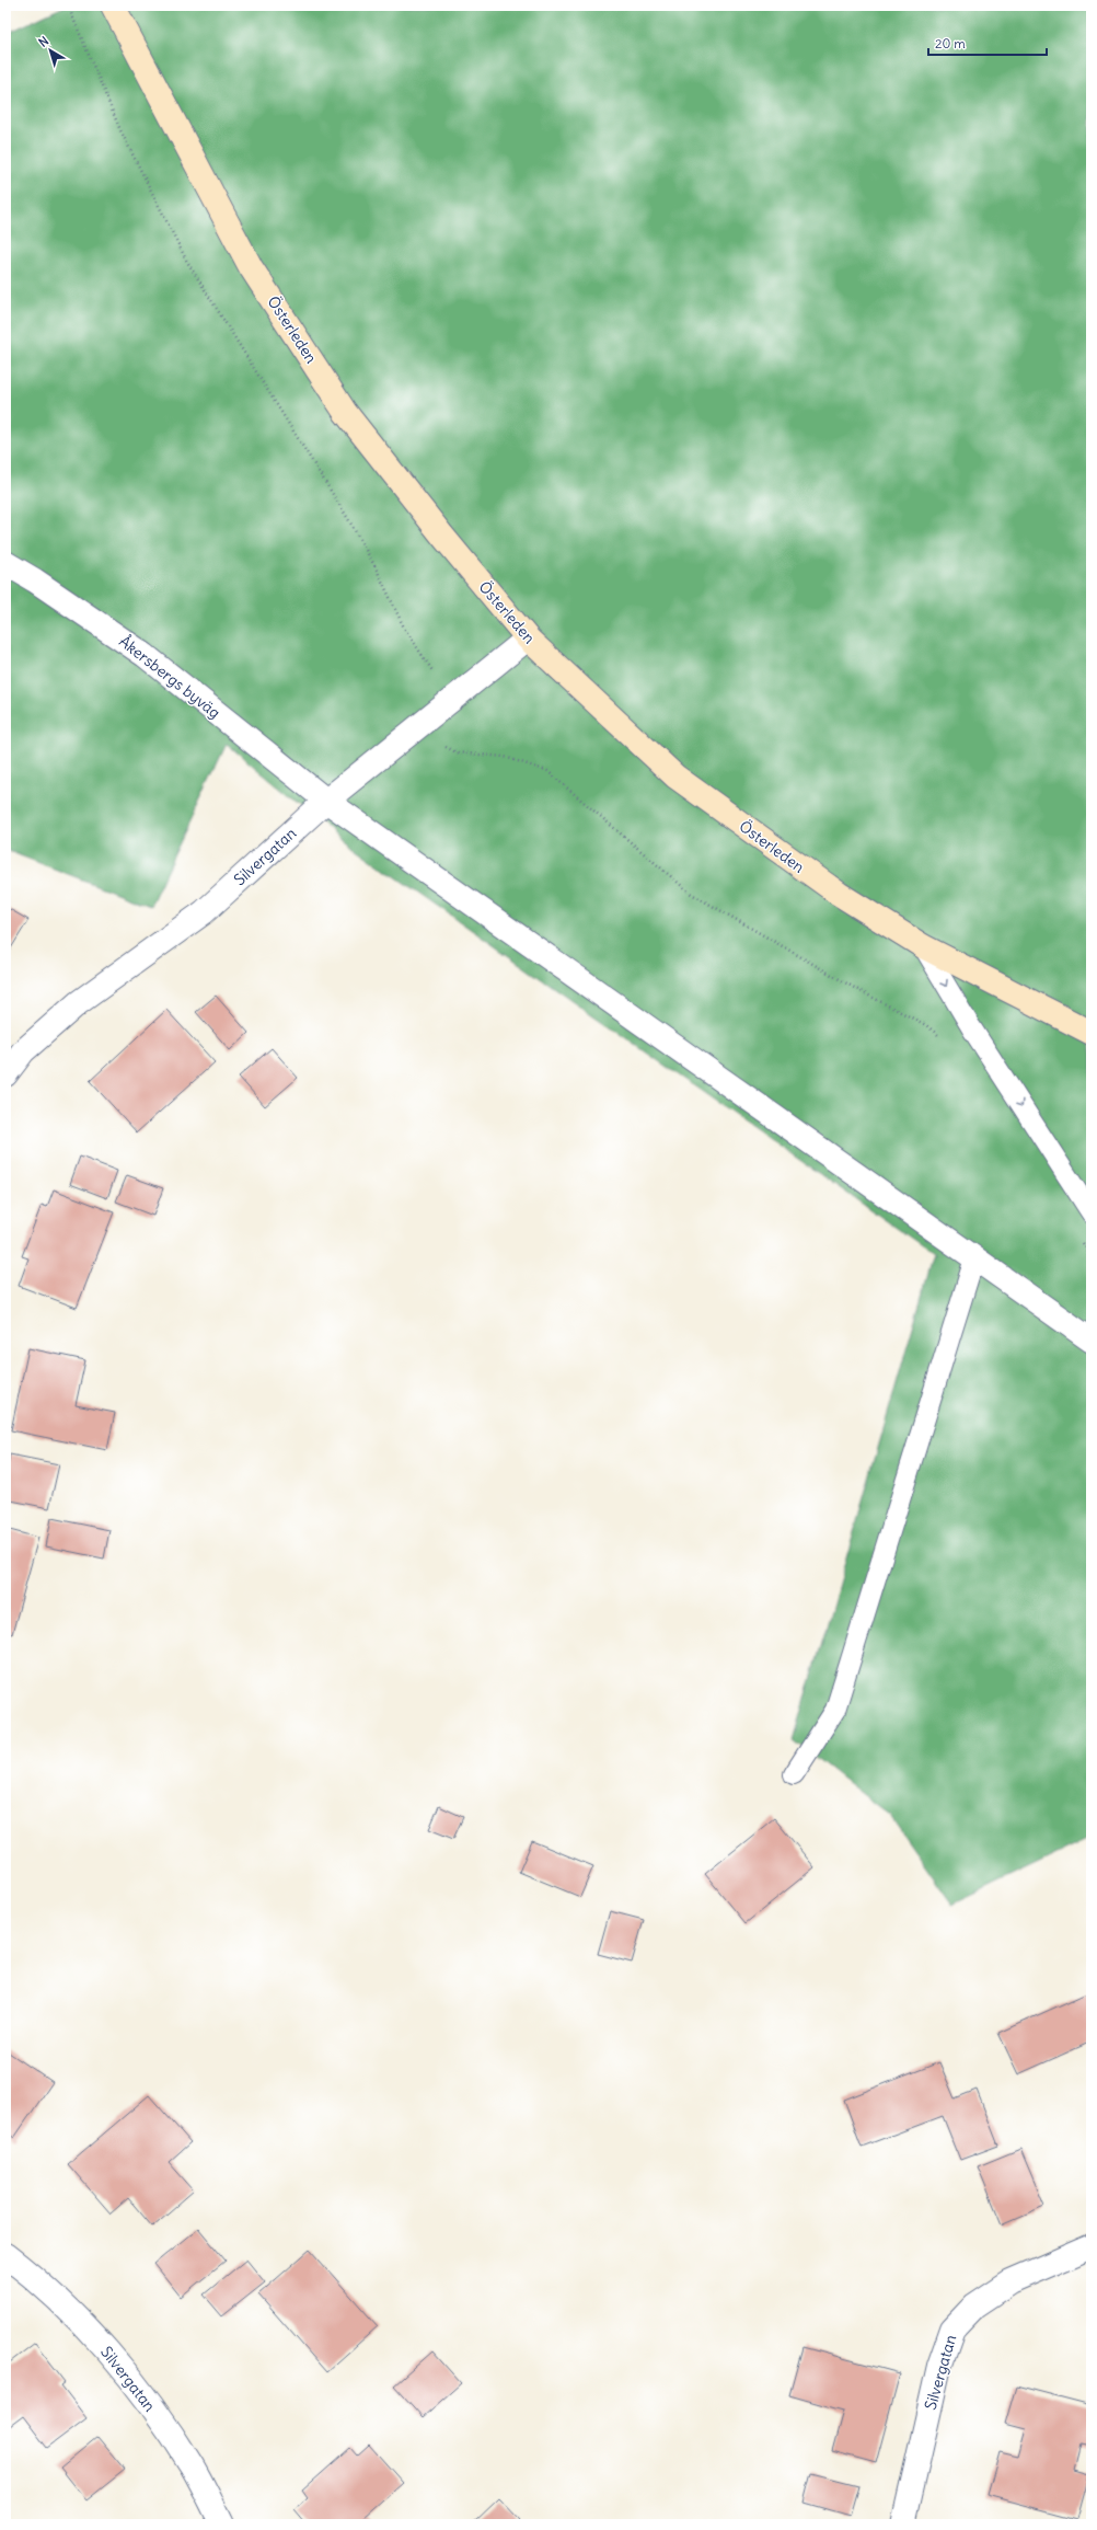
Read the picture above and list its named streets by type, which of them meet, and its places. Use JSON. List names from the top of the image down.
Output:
{
  "streets": {
    "street": ["Österleden", "Åkersbergs byväg", "Silvergatan"]
  },
  "crossings": [
    ["Österleden", "Silvergatan"],
    ["Åkersbergs byväg", "Silvergatan"]
  ],
  "scale_bar": "20 m",
  "north": "top left"
}
